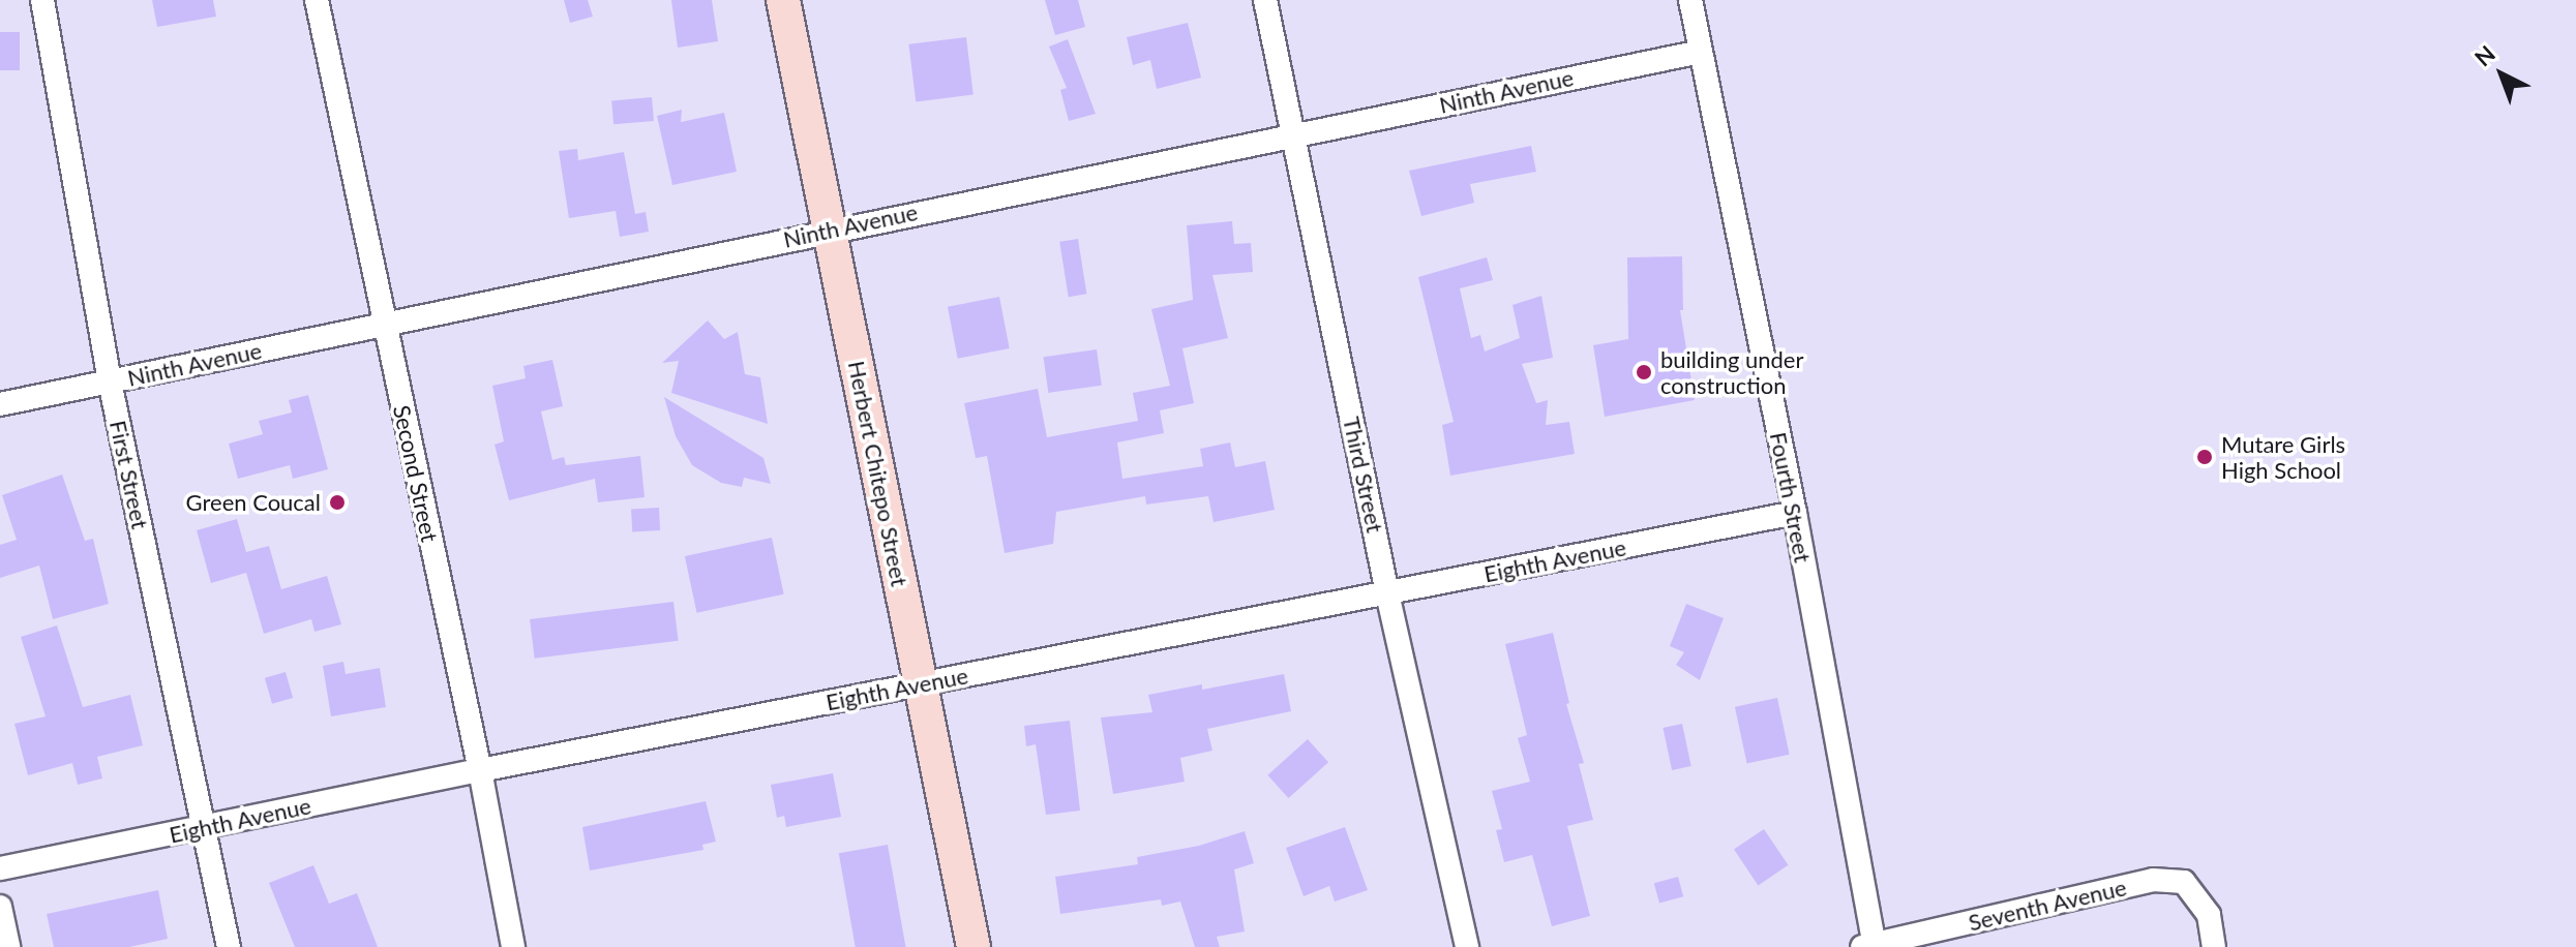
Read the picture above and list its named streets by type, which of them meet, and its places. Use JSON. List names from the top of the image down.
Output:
{
  "streets": {
    "main road": ["Herbert Chitepo Street"],
    "street": [
      "Ninth Avenue",
      "Second Street",
      "First Street",
      "Third Street",
      "Fourth Street",
      "Eighth Avenue",
      "Seventh Avenue"
    ]
  },
  "crossings": [
    ["Ninth Avenue", "Second Street"],
    ["Ninth Avenue", "Herbert Chitepo Street"],
    ["Ninth Avenue", "First Street"],
    ["Ninth Avenue", "Third Street"],
    ["Ninth Avenue", "Fourth Street"],
    ["Second Street", "Eighth Avenue"],
    ["Herbert Chitepo Street", "Eighth Avenue"],
    ["First Street", "Eighth Avenue"],
    ["Third Street", "Eighth Avenue"],
    ["Fourth Street", "Eighth Avenue"],
    ["Fourth Street", "Seventh Avenue"]
  ],
  "places": ["building under construction", "Mutare Girls High School", "Green Coucal"],
  "north": "top left"
}
